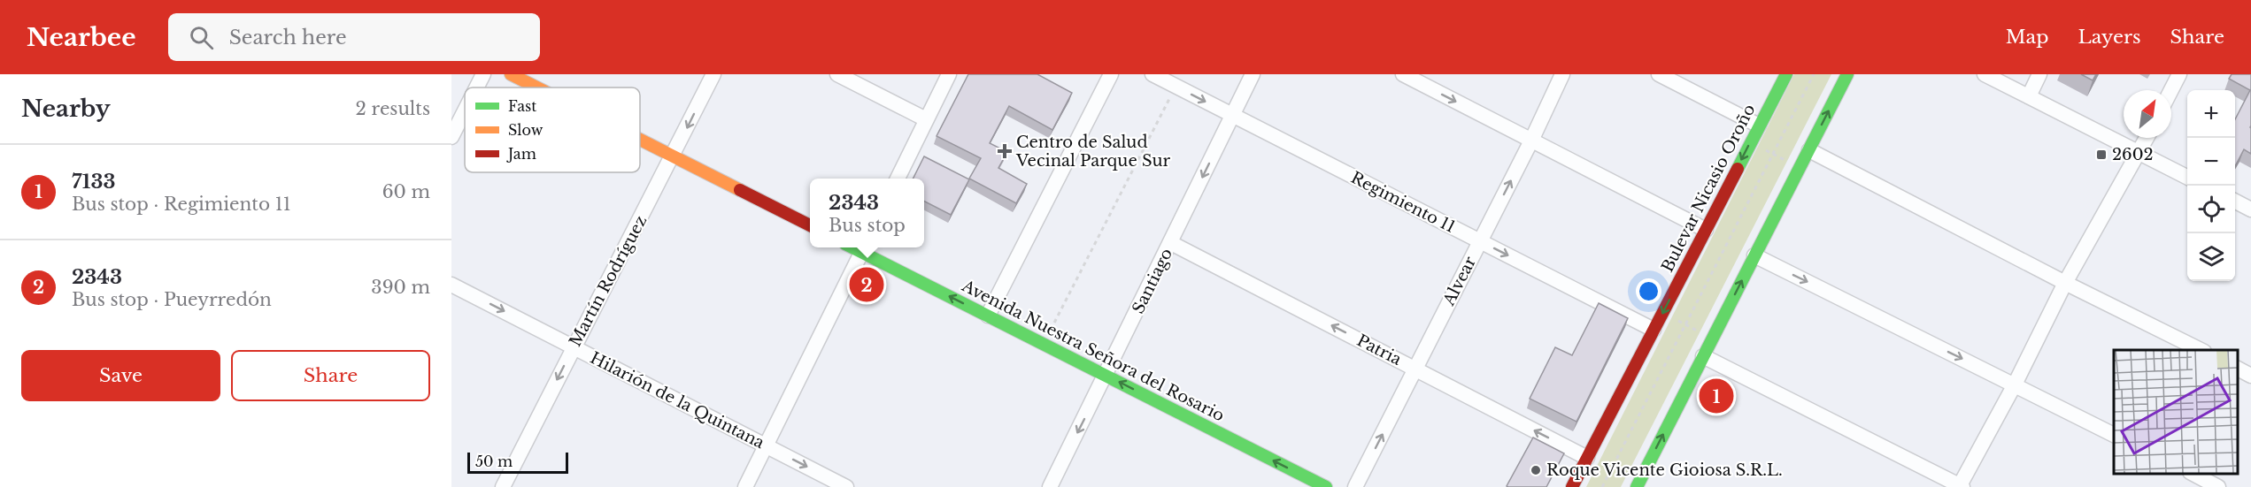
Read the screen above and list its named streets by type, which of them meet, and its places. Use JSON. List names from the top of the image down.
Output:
{
  "streets": {
    "main road": ["Bulevar Nicasio Oroño", "Avenida Nuestra Señora del Rosario"],
    "street": [
      "Regimiento 11",
      "Martín Rodríguez",
      "Santiago",
      "Alvear",
      "Patria",
      "Hilarión de la Quintana"
    ]
  },
  "crossings": [
    ["Bulevar Nicasio Oroño", "Regimiento 11"],
    ["Bulevar Nicasio Oroño", "Patria"],
    ["Regimiento 11", "Santiago"],
    ["Regimiento 11", "Alvear"],
    ["Martín Rodríguez", "Hilarión de la Quintana"],
    ["Santiago", "Patria"],
    ["Santiago", "Avenida Nuestra Señora del Rosario"],
    ["Alvear", "Patria"]
  ],
  "one_way": [
    "Martín Rodríguez",
    "Alvear",
    "Patria",
    "Avenida Nuestra Señora del Rosario",
    "Hilarión de la Quintana"
  ],
  "places": {
    "health": ["Centro de Salud Vecinal Parque Sur"],
    "transit": ["2602"],
    "other": ["Roque Vicente Gioiosa S.R.L."]
  },
  "legend": ["Fast", "Slow", "Jam"],
  "scale_bar": "50 m",
  "north": "top right",
  "page": {
    "header": "Nearbee",
    "search": "Search here",
    "nav": ["Map", "Layers", "Share"],
    "heading": ["Nearby", "2 results"],
    "map_buttons": ["+", "−"],
    "list": [
      {
        "mark": "1",
        "name": "7133",
        "note": "Bus stop · Regimiento 11",
        "value": "60 m"
      },
      {
        "mark": "2",
        "name": "2343",
        "note": "Bus stop · Pueyrredón",
        "value": "390 m"
      }
    ],
    "popup": ["2343", "Bus stop"],
    "pins": ["2", "1"],
    "buttons": ["Save", "Share"],
    "scale": "50 m"
  }
}
